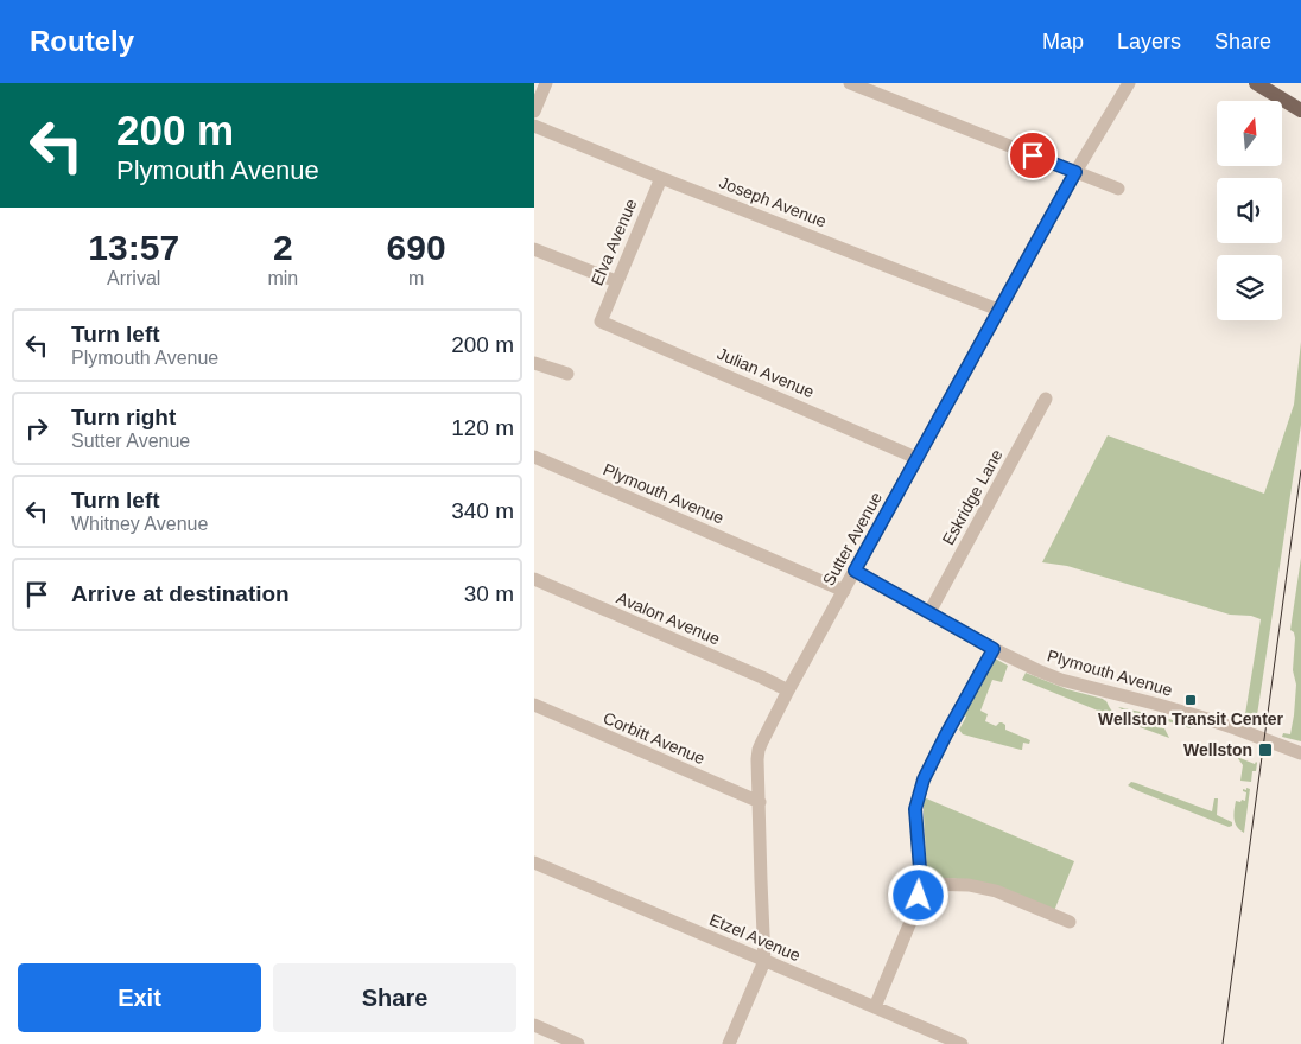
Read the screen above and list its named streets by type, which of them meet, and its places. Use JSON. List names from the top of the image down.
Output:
{
  "streets": {
    "street": [
      "Joseph Avenue",
      "Elva Avenue",
      "Julian Avenue",
      "Plymouth Avenue",
      "Eskridge Lane",
      "Sutter Avenue",
      "Avalon Avenue",
      "Corbitt Avenue",
      "Etzel Avenue"
    ]
  },
  "crossings": [
    ["Joseph Avenue", "Elva Avenue"],
    ["Joseph Avenue", "Sutter Avenue"],
    ["Elva Avenue", "Julian Avenue"],
    ["Julian Avenue", "Sutter Avenue"],
    ["Plymouth Avenue", "Eskridge Lane"],
    ["Plymouth Avenue", "Sutter Avenue"],
    ["Sutter Avenue", "Avalon Avenue"],
    ["Sutter Avenue", "Corbitt Avenue"],
    ["Sutter Avenue", "Etzel Avenue"]
  ],
  "places": {
    "transit": ["Wellston Transit Center", "Wellston"]
  },
  "north": "top",
  "page": {
    "header": "Routely",
    "nav": ["Map", "Layers", "Share"],
    "turn": ["200 m", "Plymouth Avenue"],
    "eta": [
      "13:57",
      "Arrival",
      "2",
      "min",
      "690",
      "m"
    ],
    "list": [
      {
        "name": "Turn left",
        "note": "Plymouth Avenue",
        "value": "200 m"
      },
      {
        "name": "Turn right",
        "note": "Sutter Avenue",
        "value": "120 m"
      },
      {
        "name": "Turn left",
        "note": "Whitney Avenue",
        "value": "340 m"
      },
      {
        "name": "Arrive at destination",
        "value": "30 m"
      }
    ],
    "buttons": ["Exit", "Share"]
  }
}
